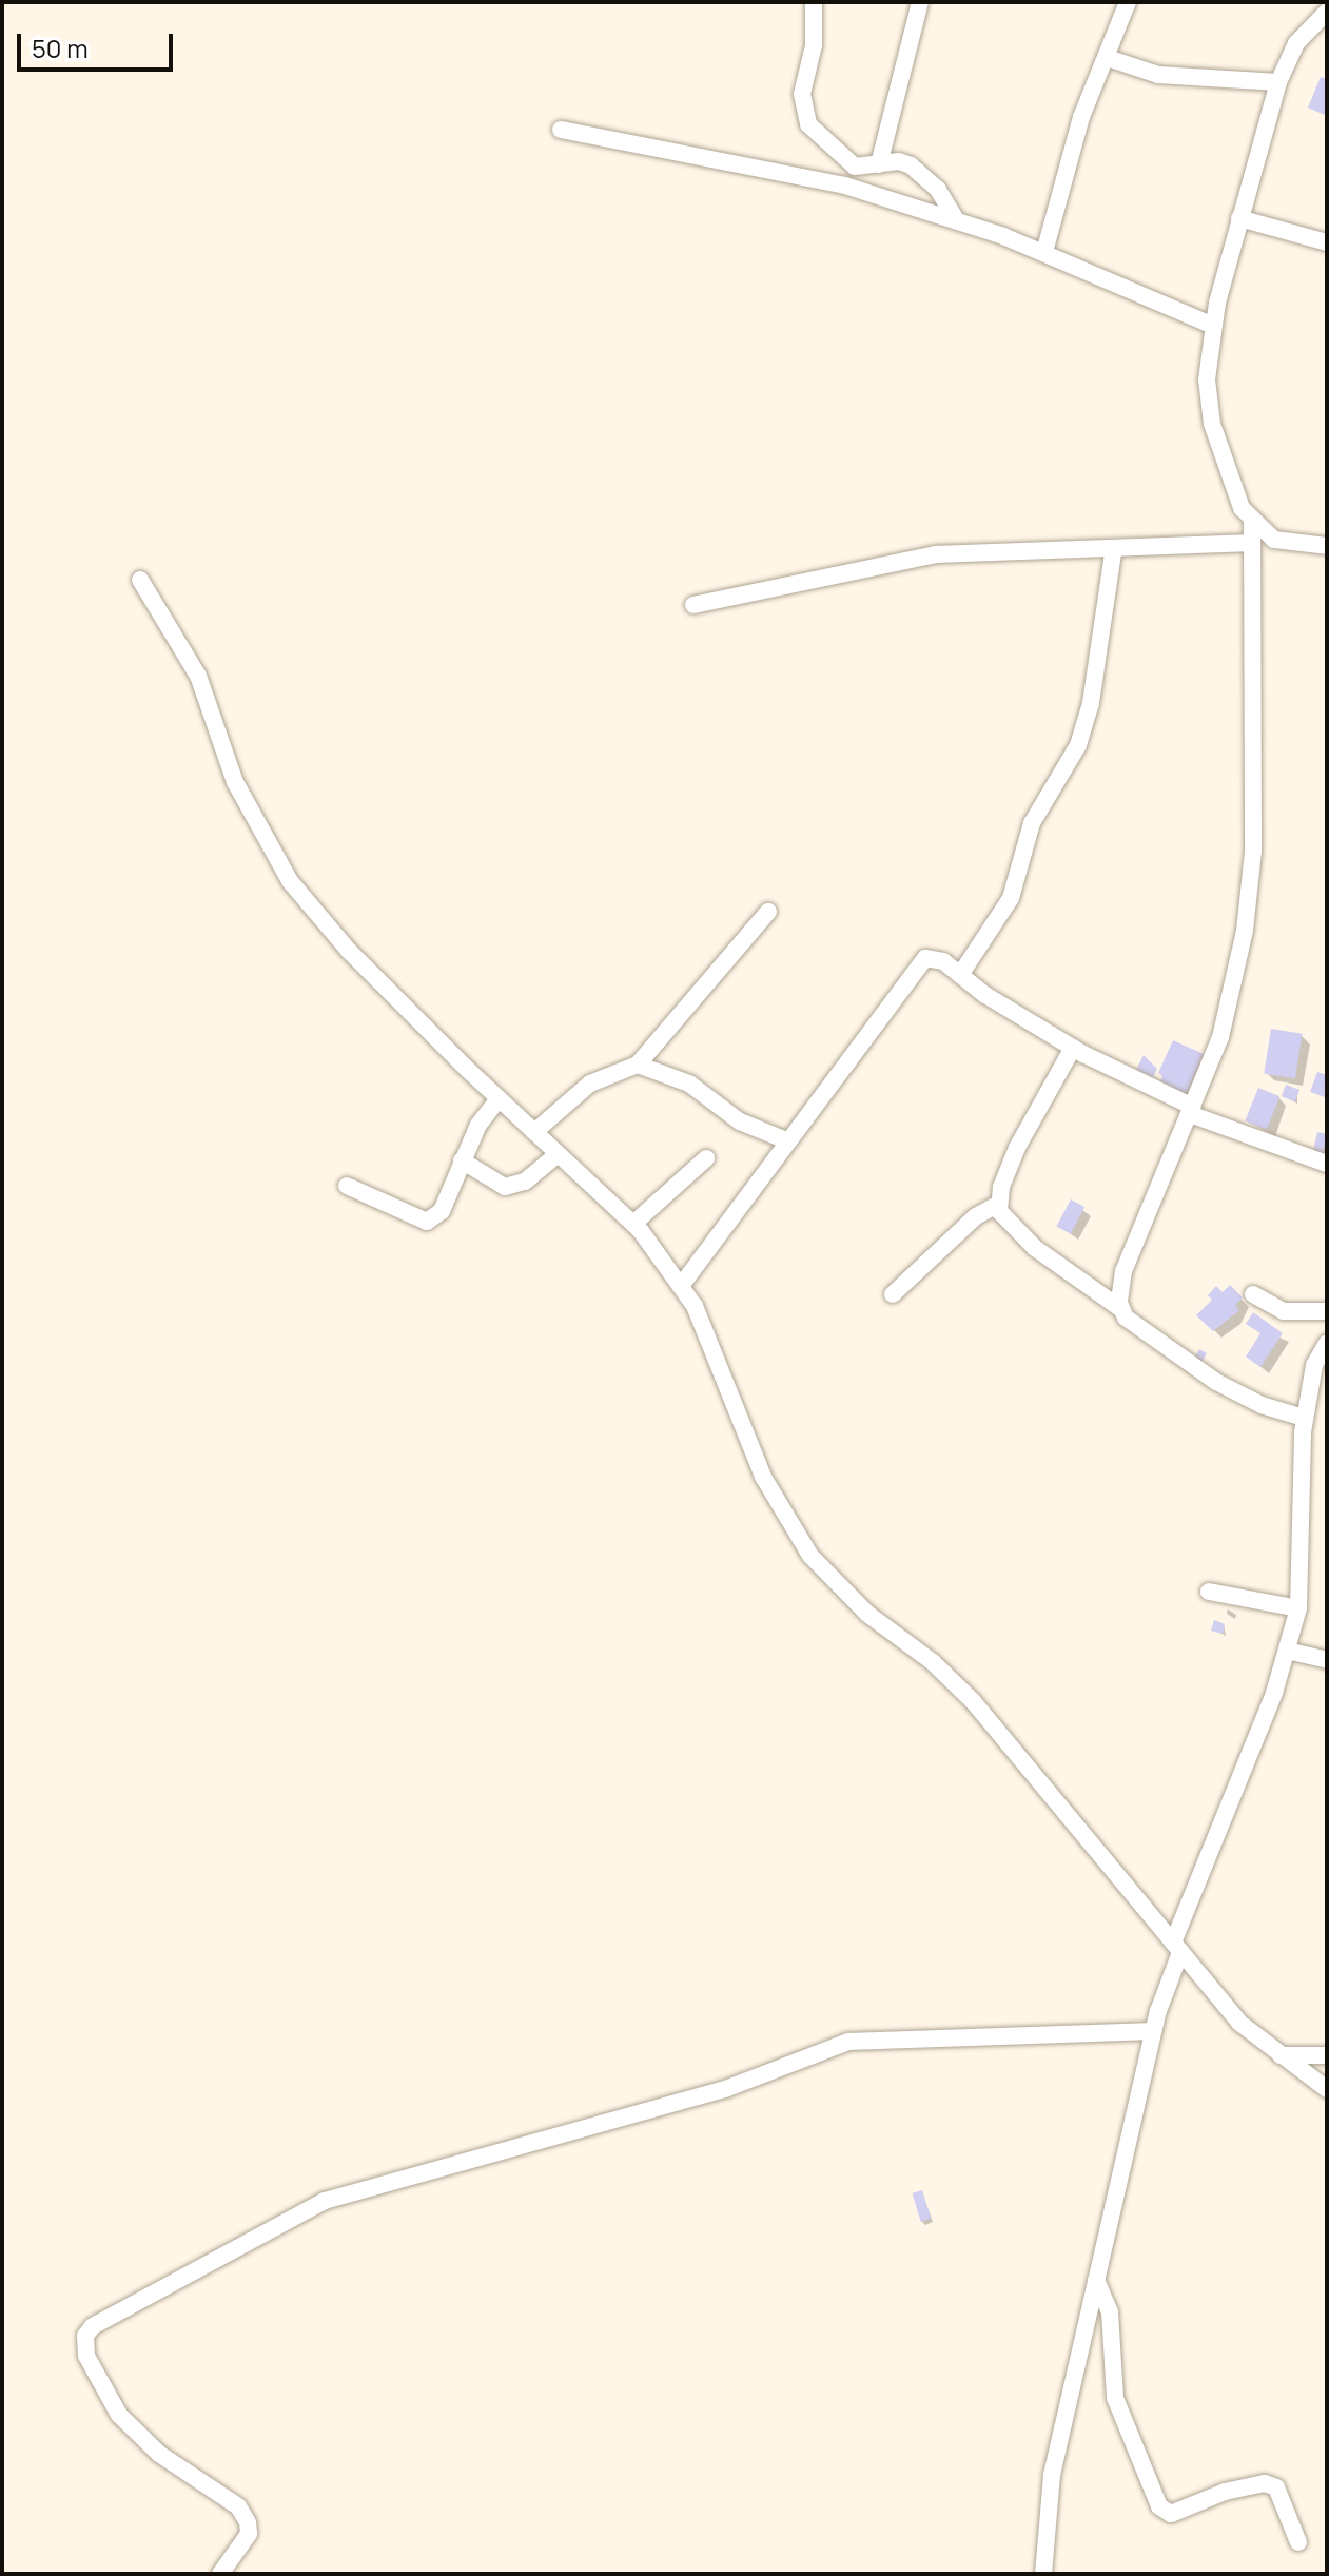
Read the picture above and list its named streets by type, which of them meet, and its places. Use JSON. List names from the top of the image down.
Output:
{
  "scale_bar": "50 m"
}
